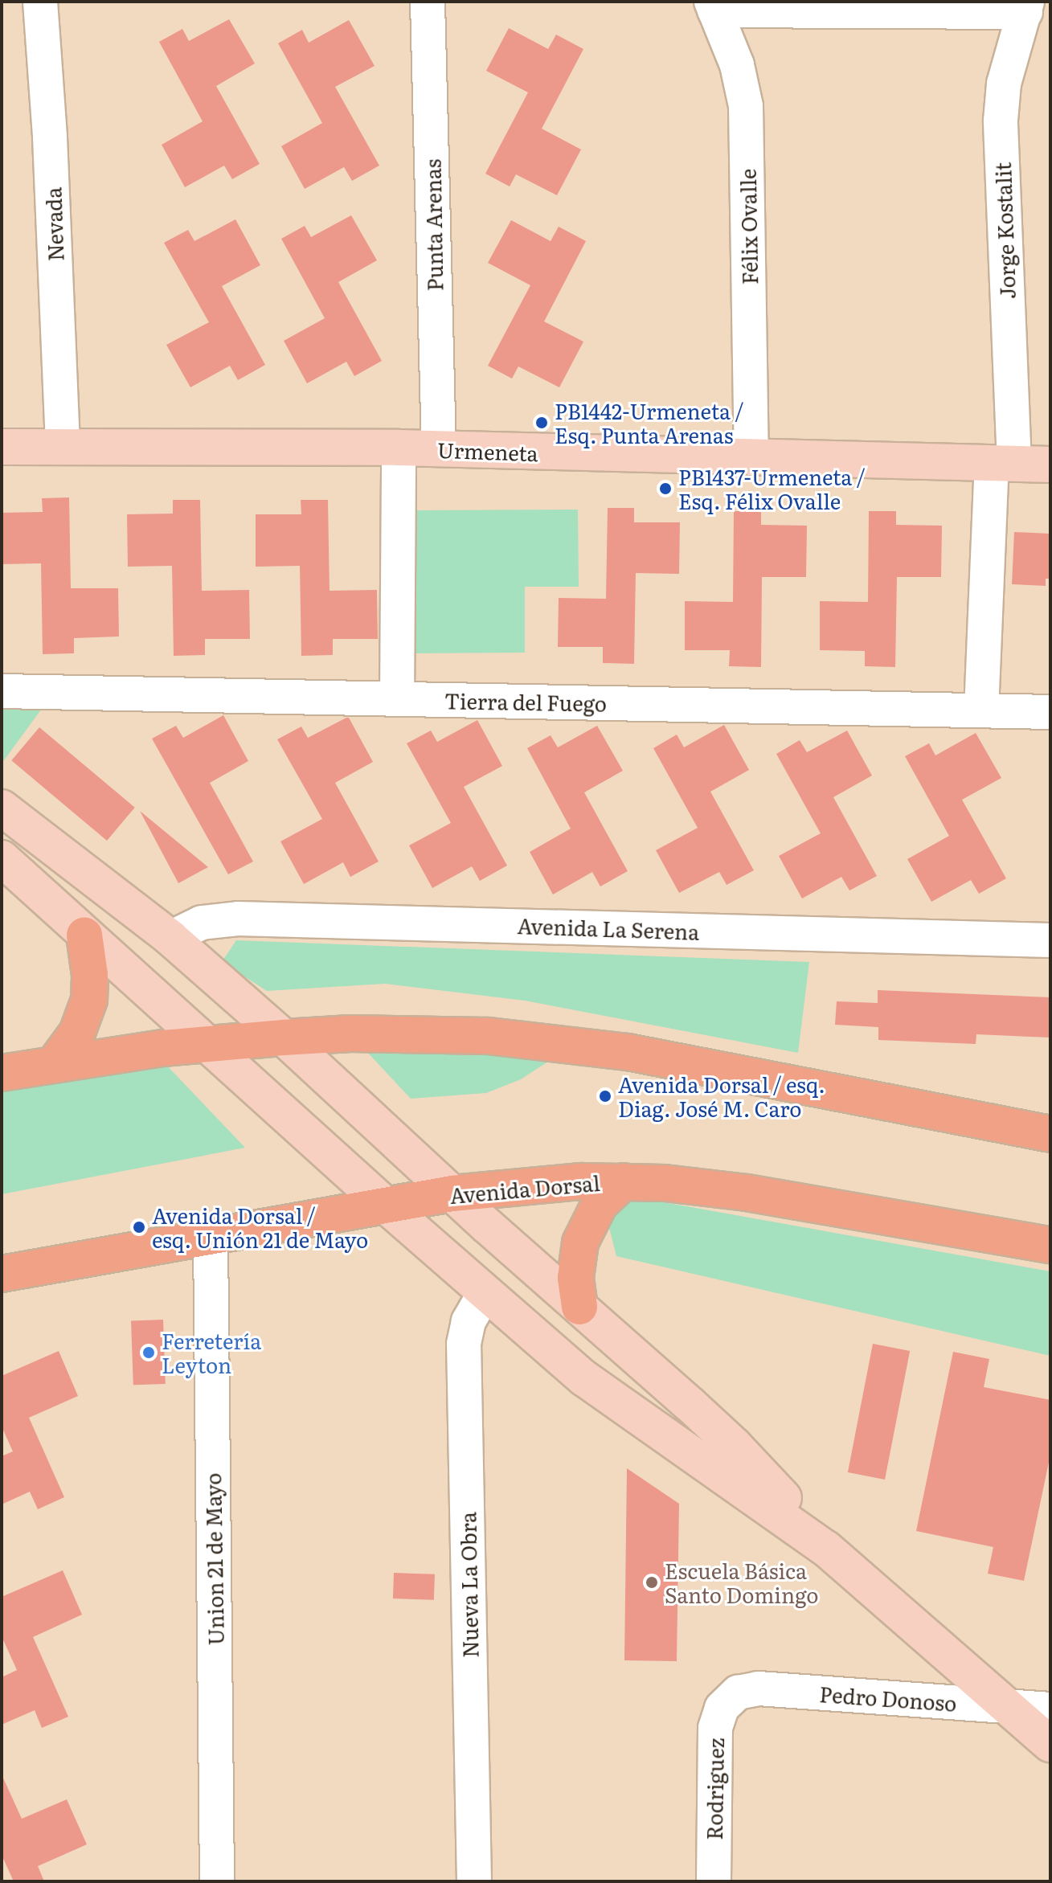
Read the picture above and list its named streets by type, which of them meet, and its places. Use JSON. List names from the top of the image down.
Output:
{
  "streets": {
    "main road": ["Urmeneta", "Avenida Dorsal"],
    "street": [
      "Nevada",
      "Punta Arenas",
      "Félix Ovalle",
      "Jorge Kostalit",
      "Tierra del Fuego",
      "Avenida La Serena",
      "Union 21 de Mayo",
      "Nueva La Obra",
      "Pedro Donoso",
      "Rodriguez"
    ]
  },
  "crossings": [
    ["Nevada", "Urmeneta"],
    ["Punta Arenas", "Urmeneta"],
    ["Félix Ovalle", "Urmeneta"],
    ["Jorge Kostalit", "Urmeneta"],
    ["Jorge Kostalit", "Tierra del Fuego"],
    ["Avenida Dorsal", "Union 21 de Mayo"],
    ["Pedro Donoso", "Rodriguez"]
  ],
  "places": [
    "PB1442-Urmeneta / Esq. Punta Arenas",
    "PB1437-Urmeneta / Esq. Félix Ovalle",
    "Avenida Dorsal / esq. Diag. José M. Caro",
    "Avenida Dorsal / esq. Unión 21 de Mayo",
    "Ferretería Leyton",
    "Escuela Básica Santo Domingo"
  ]
}
